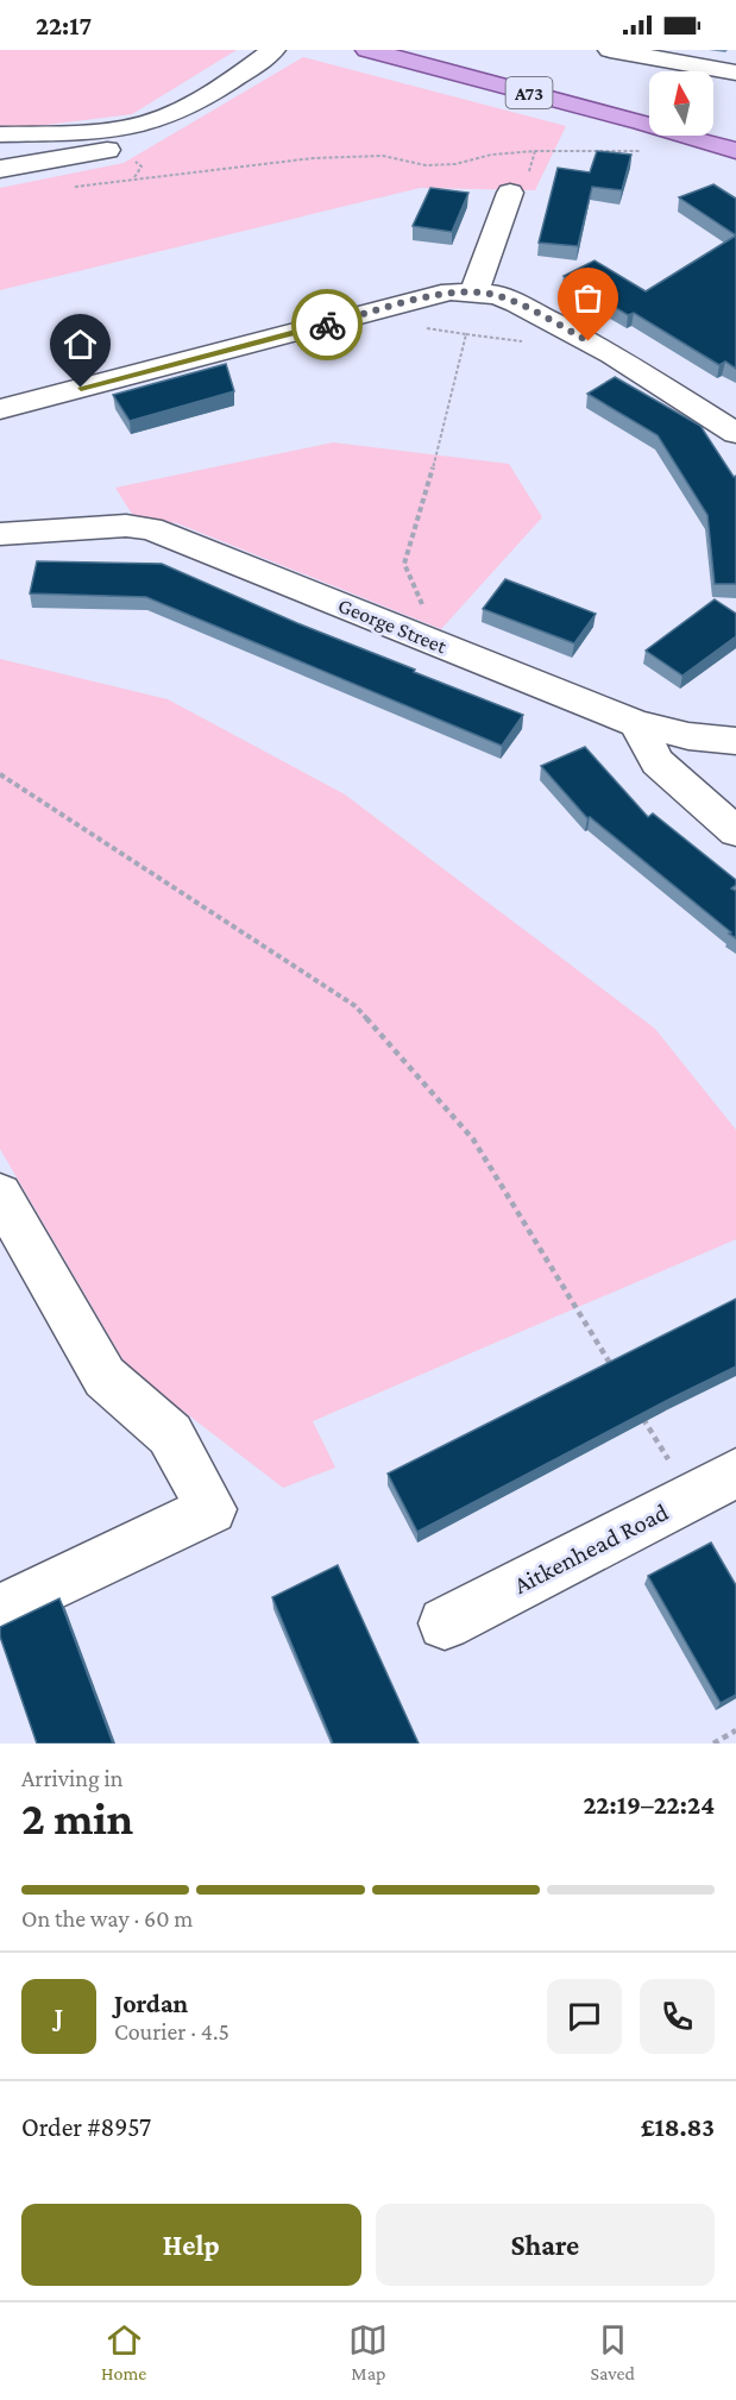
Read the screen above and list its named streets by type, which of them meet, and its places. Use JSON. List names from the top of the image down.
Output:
{
  "streets": {
    "main road": ["A73"],
    "street": ["George Street", "Aitkenhead Road"]
  },
  "north": "top",
  "page": {
    "status": "22:17",
    "heading": ["2 min", "Arriving in", "22:19–22:24"],
    "panel": [
      "Jordan",
      "Courier · 4.5",
      "Order #8957",
      "£18.83"
    ],
    "bar": "On the way · 60 m",
    "round": "J",
    "buttons": ["Help", "Share"],
    "tabs": ["Home", "Map", "Saved"]
  }
}
